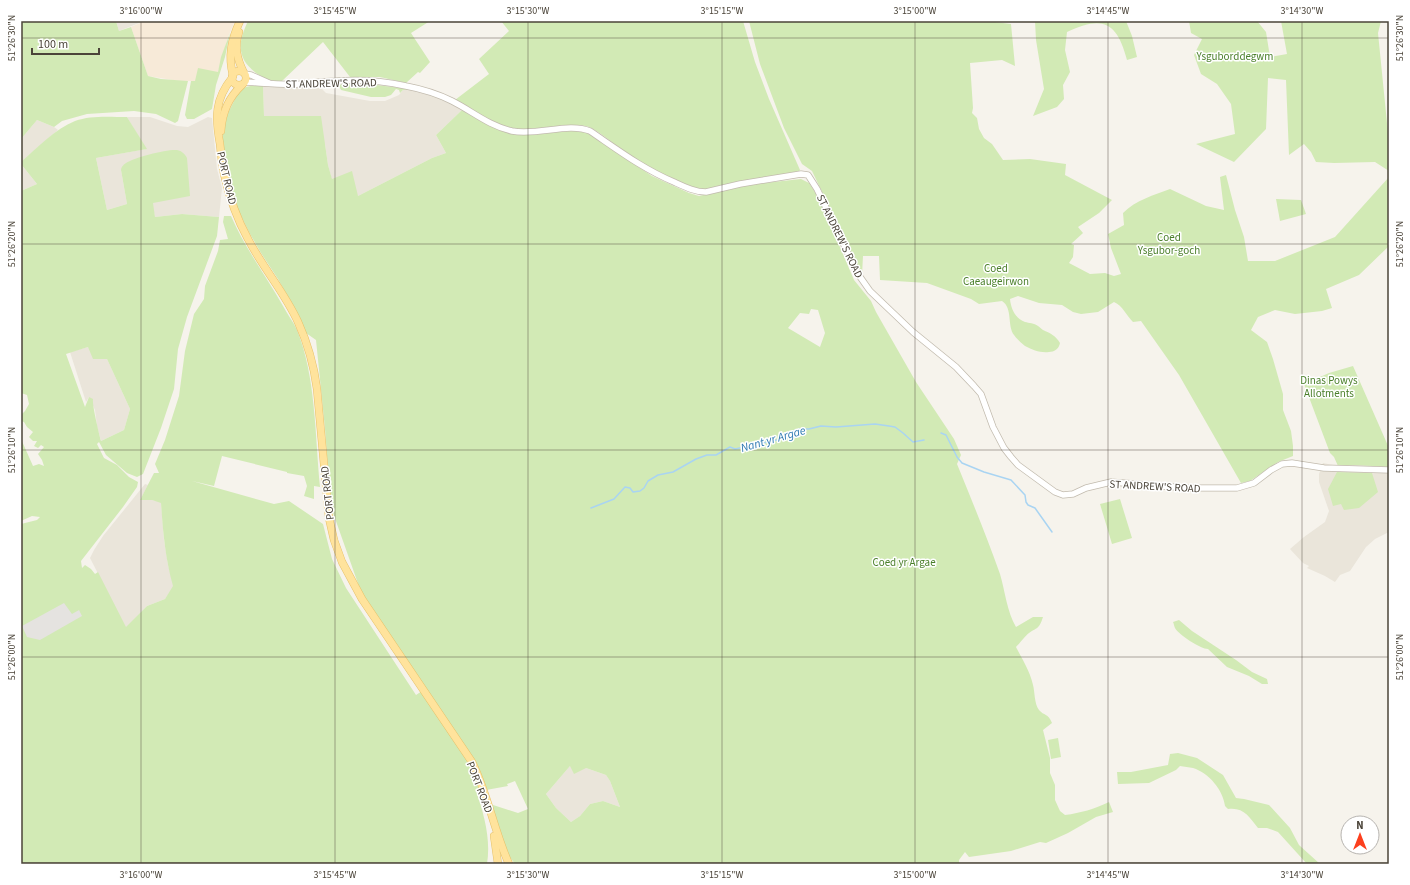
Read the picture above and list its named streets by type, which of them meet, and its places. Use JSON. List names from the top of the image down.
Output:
{
  "streets": {
    "main road": ["PORT ROAD"],
    "street": ["ST ANDREW'S ROAD"]
  },
  "crossings": [
    ["ST ANDREW'S ROAD", "PORT ROAD"]
  ],
  "water": ["Nant yr Argae"],
  "parks": [
    "Ysguborddegwm",
    "Coed Ysgubor-goch",
    "Coed Caeaugeirwon",
    "Dinas Powys Allotments",
    "Coed yr Argae"
  ],
  "scale_bar": "100 m",
  "north": "top",
  "coordinates": [
    "3°16'00\"W",
    "3°15'45\"W",
    "3°15'30\"W",
    "3°15'15\"W",
    "3°15'00\"W",
    "3°14'45\"W",
    "3°14'30\"W",
    "51°26'30\"N",
    "51°26'20\"N",
    "51°26'10\"N",
    "51°26'00\"N"
  ]
}
